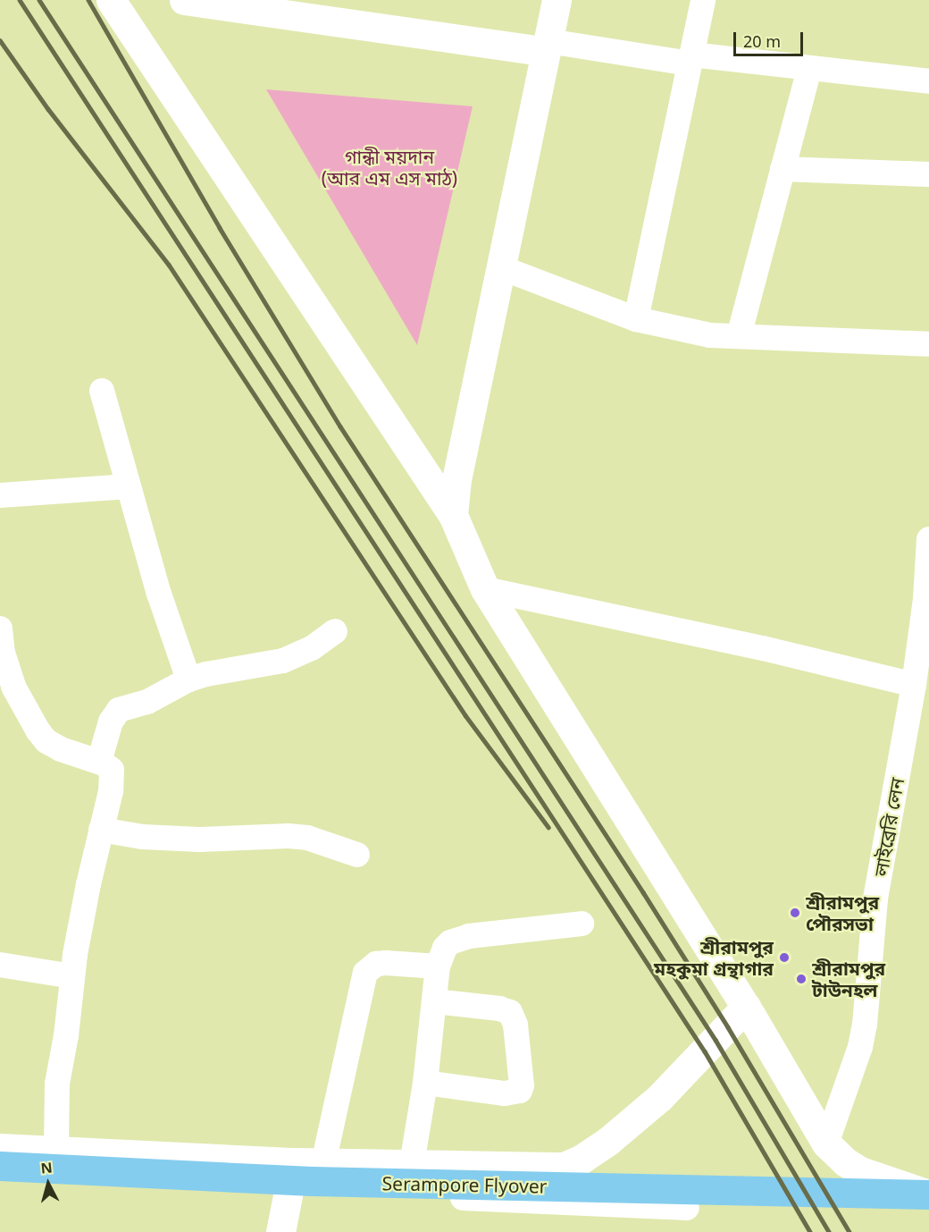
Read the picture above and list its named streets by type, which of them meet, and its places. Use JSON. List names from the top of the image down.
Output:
{
  "streets": {
    "main road": ["Serampore Flyover"],
    "street": ["লাইব্রেরি লেন"]
  },
  "parks": ["গান্ধী ময়দান (আর এম এস মাঠ)"],
  "places": ["শ্রীরামপুর পৌরসভা", "শ্রীরামপুর মহকুমা গ্ৰন্থাগার", "শ্রীরামপুর টাউনহল"],
  "scale_bar": "20 m",
  "north": "top"
}
